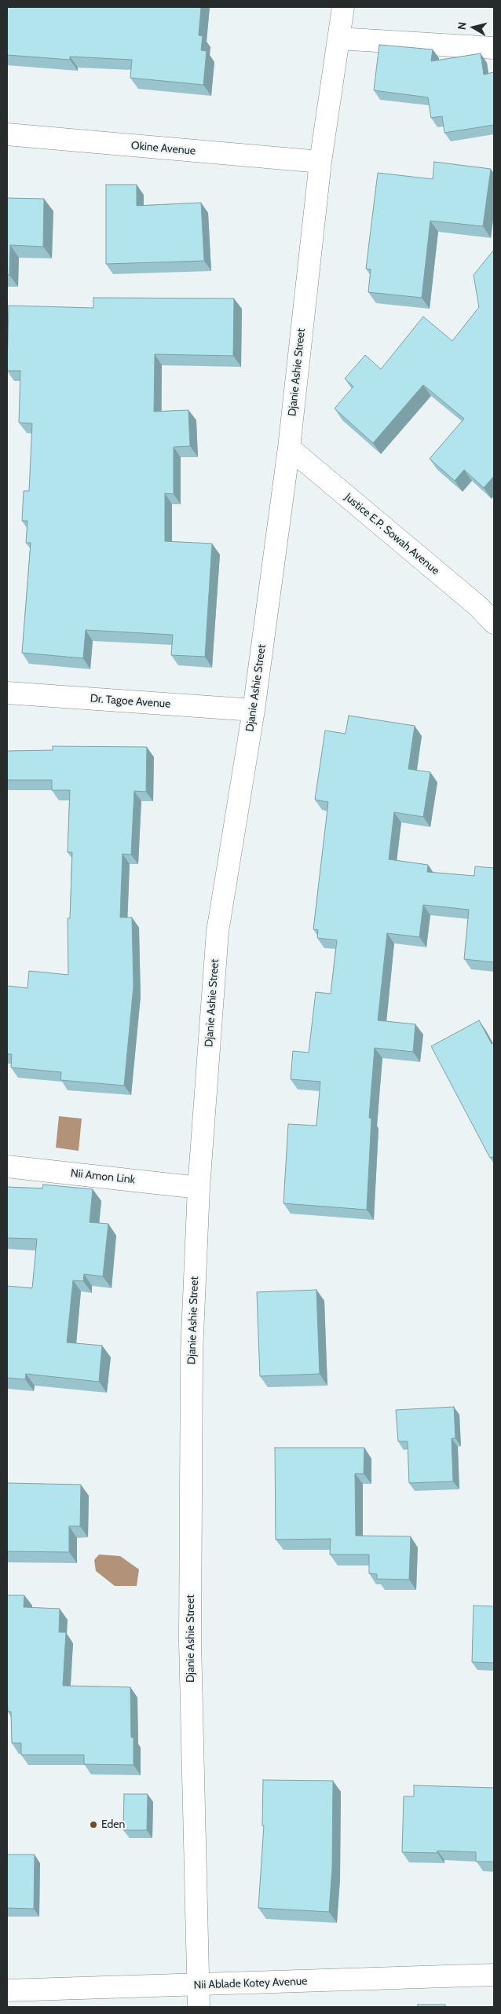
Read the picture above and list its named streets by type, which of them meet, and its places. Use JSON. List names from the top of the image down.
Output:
{
  "streets": {
    "street": [
      "Okine Avenue",
      "Djanie Ashie Street",
      "Justice E.P. Sowah Avenue",
      "Dr. Tagoe Avenue",
      "Nii Amon Link",
      "Nii Ablade Kotey Avenue"
    ]
  },
  "crossings": [
    ["Okine Avenue", "Djanie Ashie Street"],
    ["Djanie Ashie Street", "Justice E.P. Sowah Avenue"],
    ["Djanie Ashie Street", "Dr. Tagoe Avenue"],
    ["Djanie Ashie Street", "Nii Amon Link"],
    ["Djanie Ashie Street", "Nii Ablade Kotey Avenue"]
  ],
  "places": ["Eden"],
  "north": "left"
}
